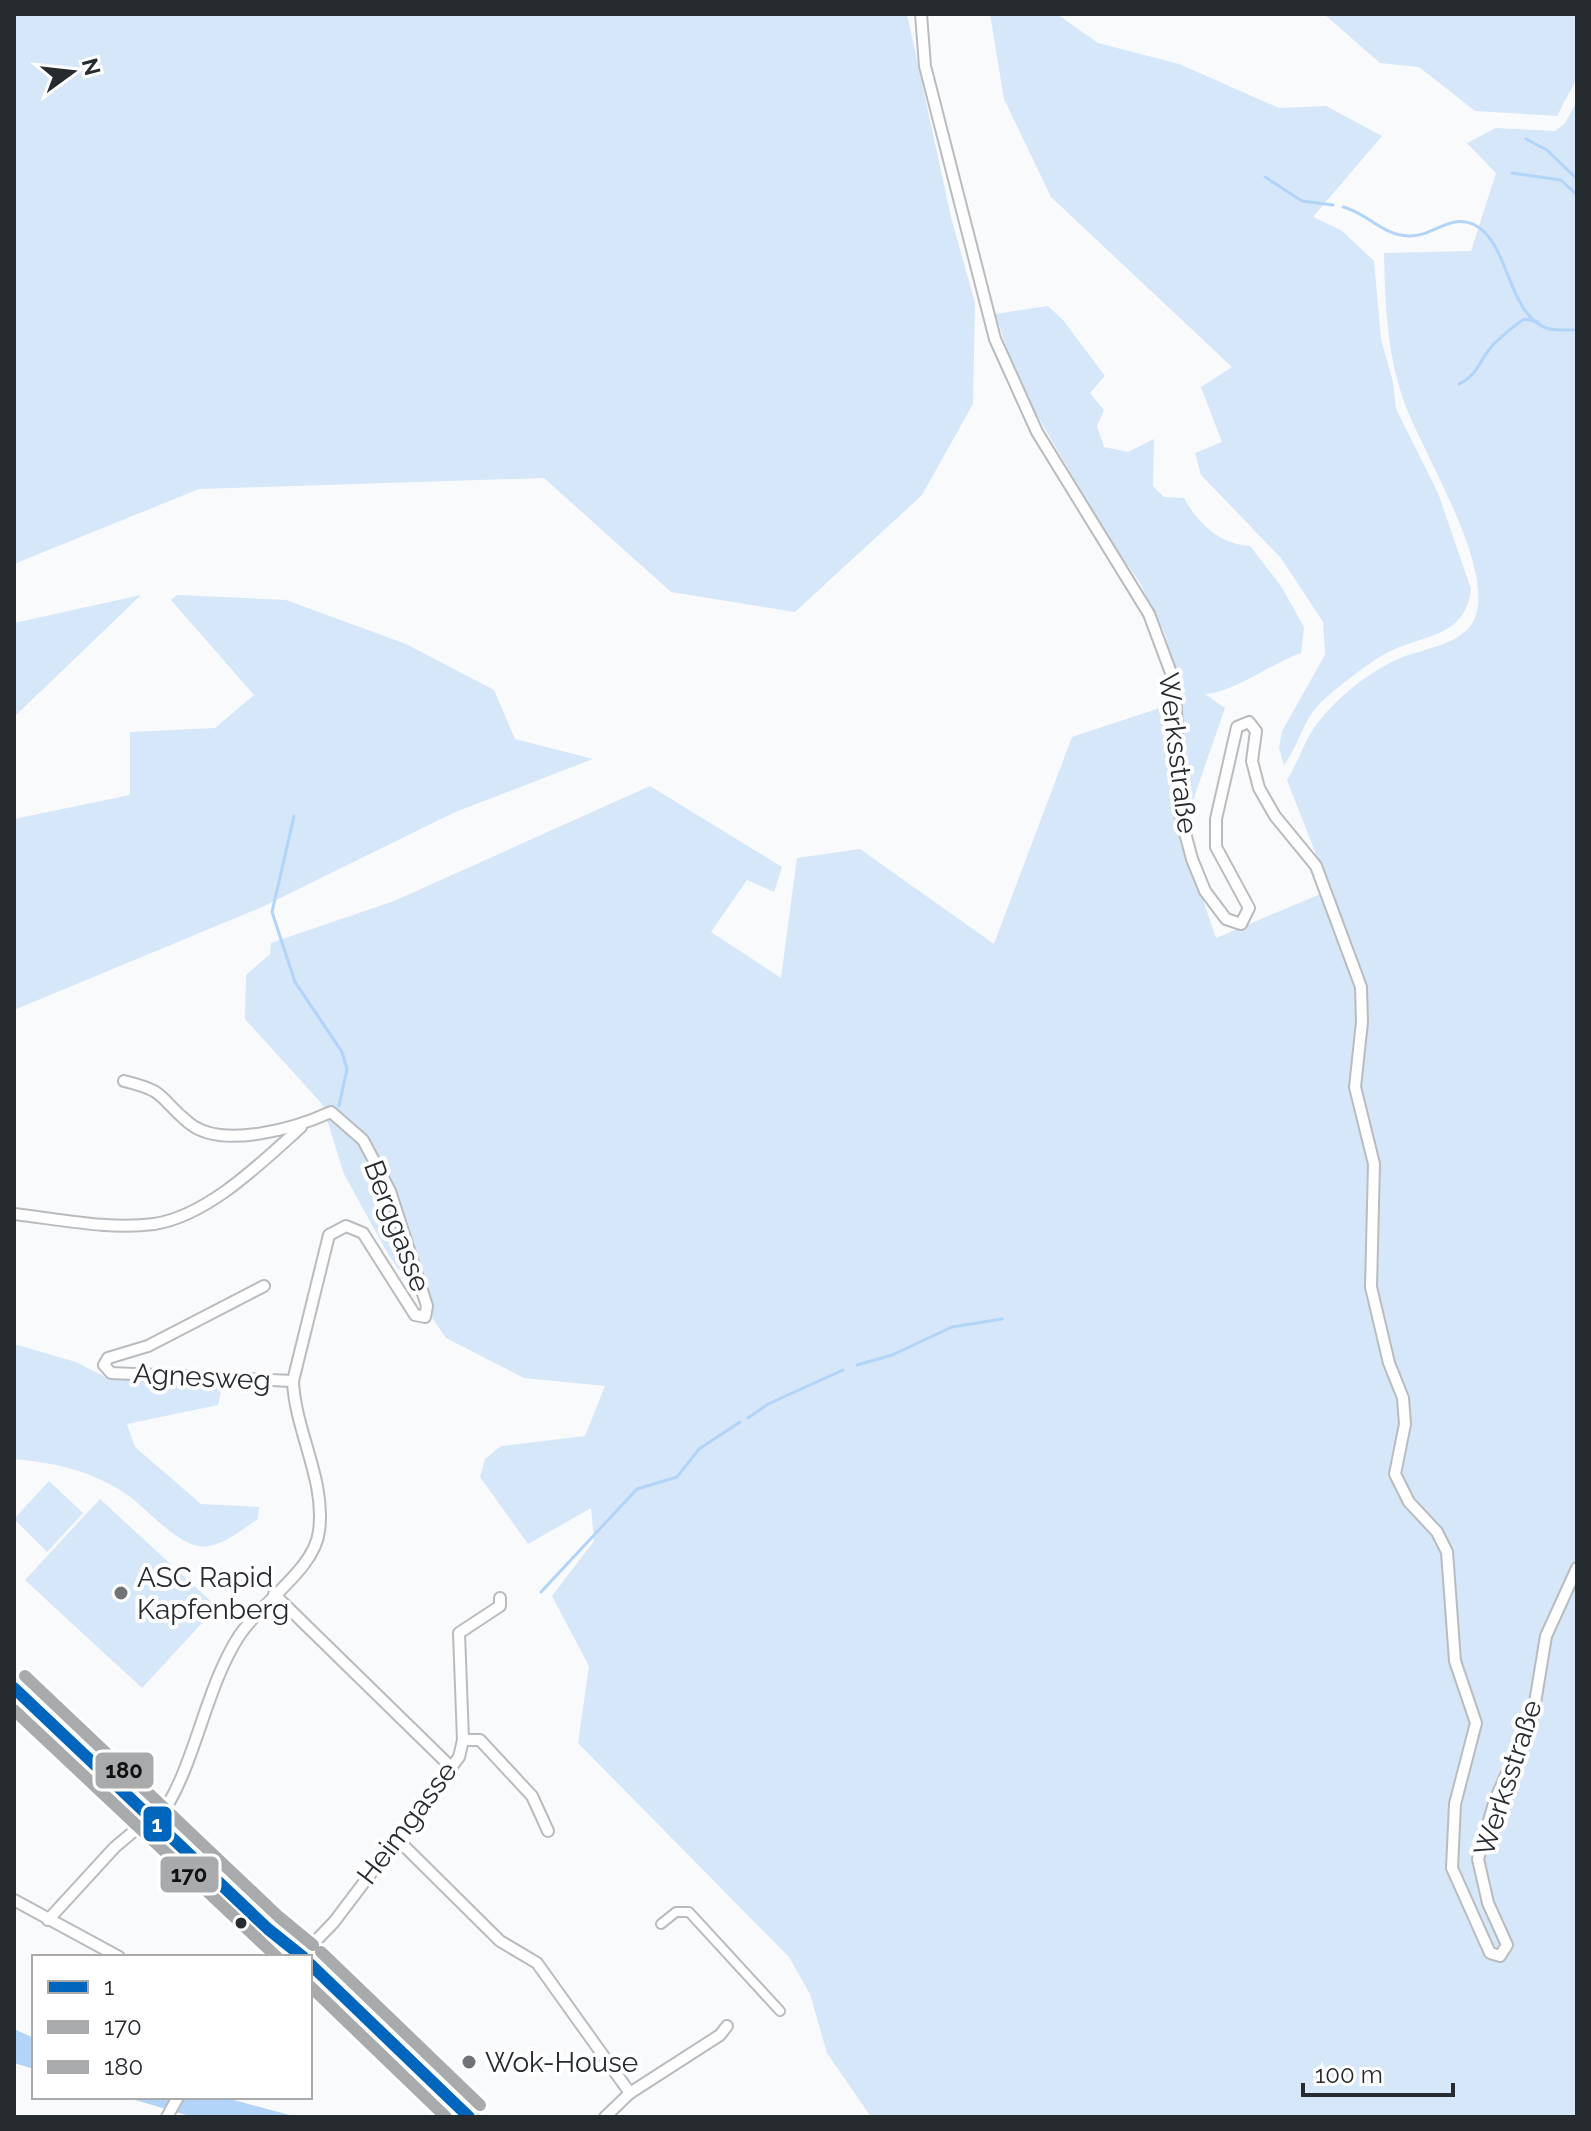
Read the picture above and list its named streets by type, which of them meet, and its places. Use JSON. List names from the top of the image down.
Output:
{
  "streets": {
    "street": [
      "Werksstraße",
      "Berggasse",
      "Agnesweg",
      "Heimgasse"
    ]
  },
  "crossings": [
    ["Berggasse", "Agnesweg"]
  ],
  "places": ["ASC Rapid Kapfenberg", "Wok-House"],
  "lines": ["transit line 180", "transit line 1", "transit line 170"],
  "legend": ["1", "170", "180"],
  "scale_bar": "100 m",
  "north": "right"
}
